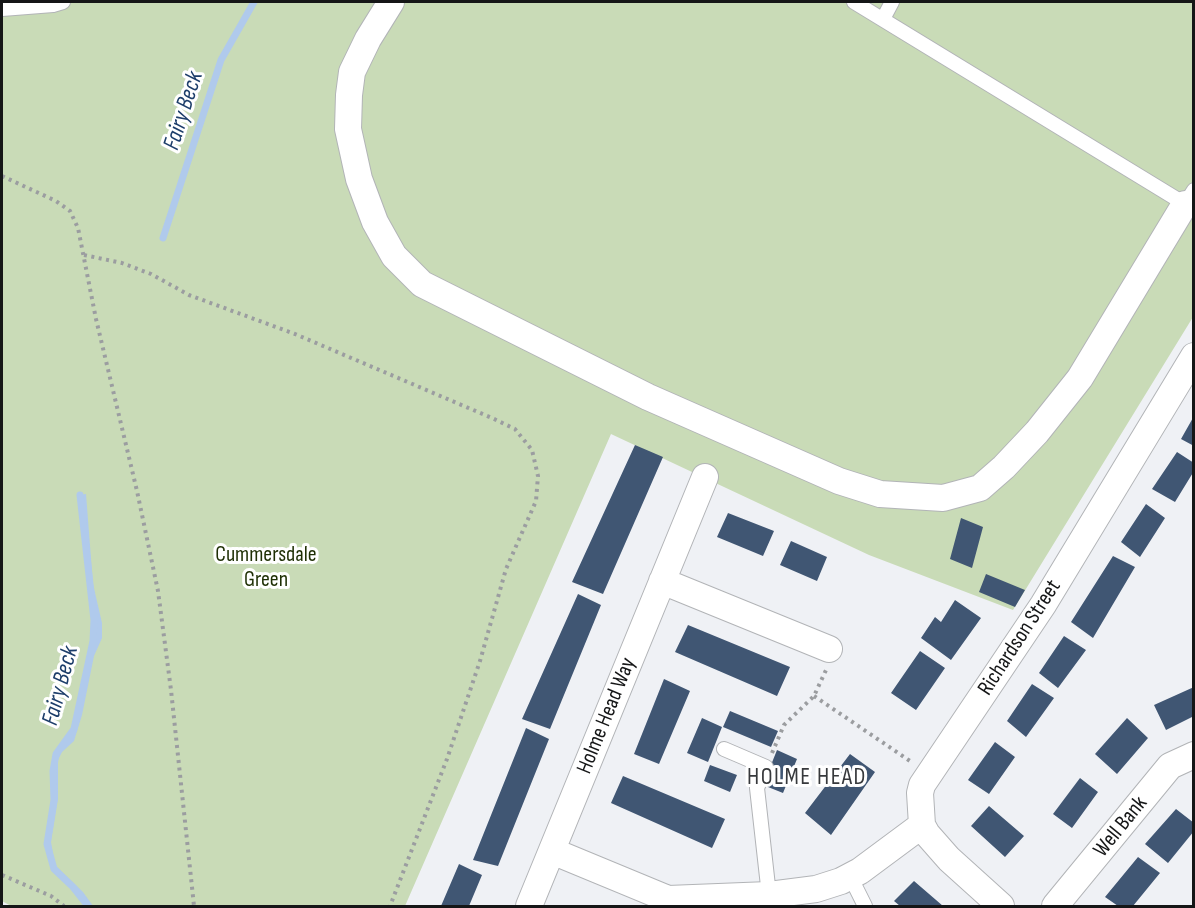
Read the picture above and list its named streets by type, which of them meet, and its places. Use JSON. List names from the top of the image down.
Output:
{
  "streets": {
    "street": ["Richardson Street", "Holme Head Way", "Well Bank"]
  },
  "districts": ["HOLME HEAD"],
  "water": ["Fairy Beck"],
  "parks": ["Cummersdale Green"]
}
